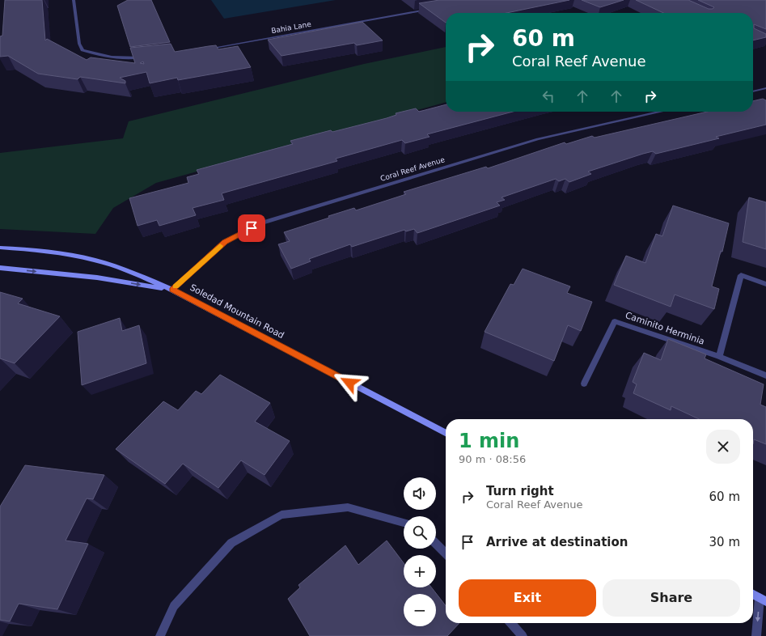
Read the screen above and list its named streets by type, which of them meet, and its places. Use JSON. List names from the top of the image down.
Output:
{
  "streets": {
    "main road": ["Soledad Mountain Road"],
    "street": ["Bahia Lane", "Coral Reef Avenue", "Caminito Herminia"]
  },
  "crossings": [
    ["Coral Reef Avenue", "Soledad Mountain Road"]
  ],
  "page": {
    "turn": ["60 m", "Coral Reef Avenue"],
    "heading": ["1 min", "90 m · 08:56"],
    "list": [
      {
        "name": "Turn right",
        "note": "Coral Reef Avenue",
        "value": "60 m"
      },
      {
        "name": "Arrive at destination",
        "value": "30 m"
      }
    ],
    "map_buttons": ["+", "−"],
    "buttons": ["Exit", "Share"]
  }
}
